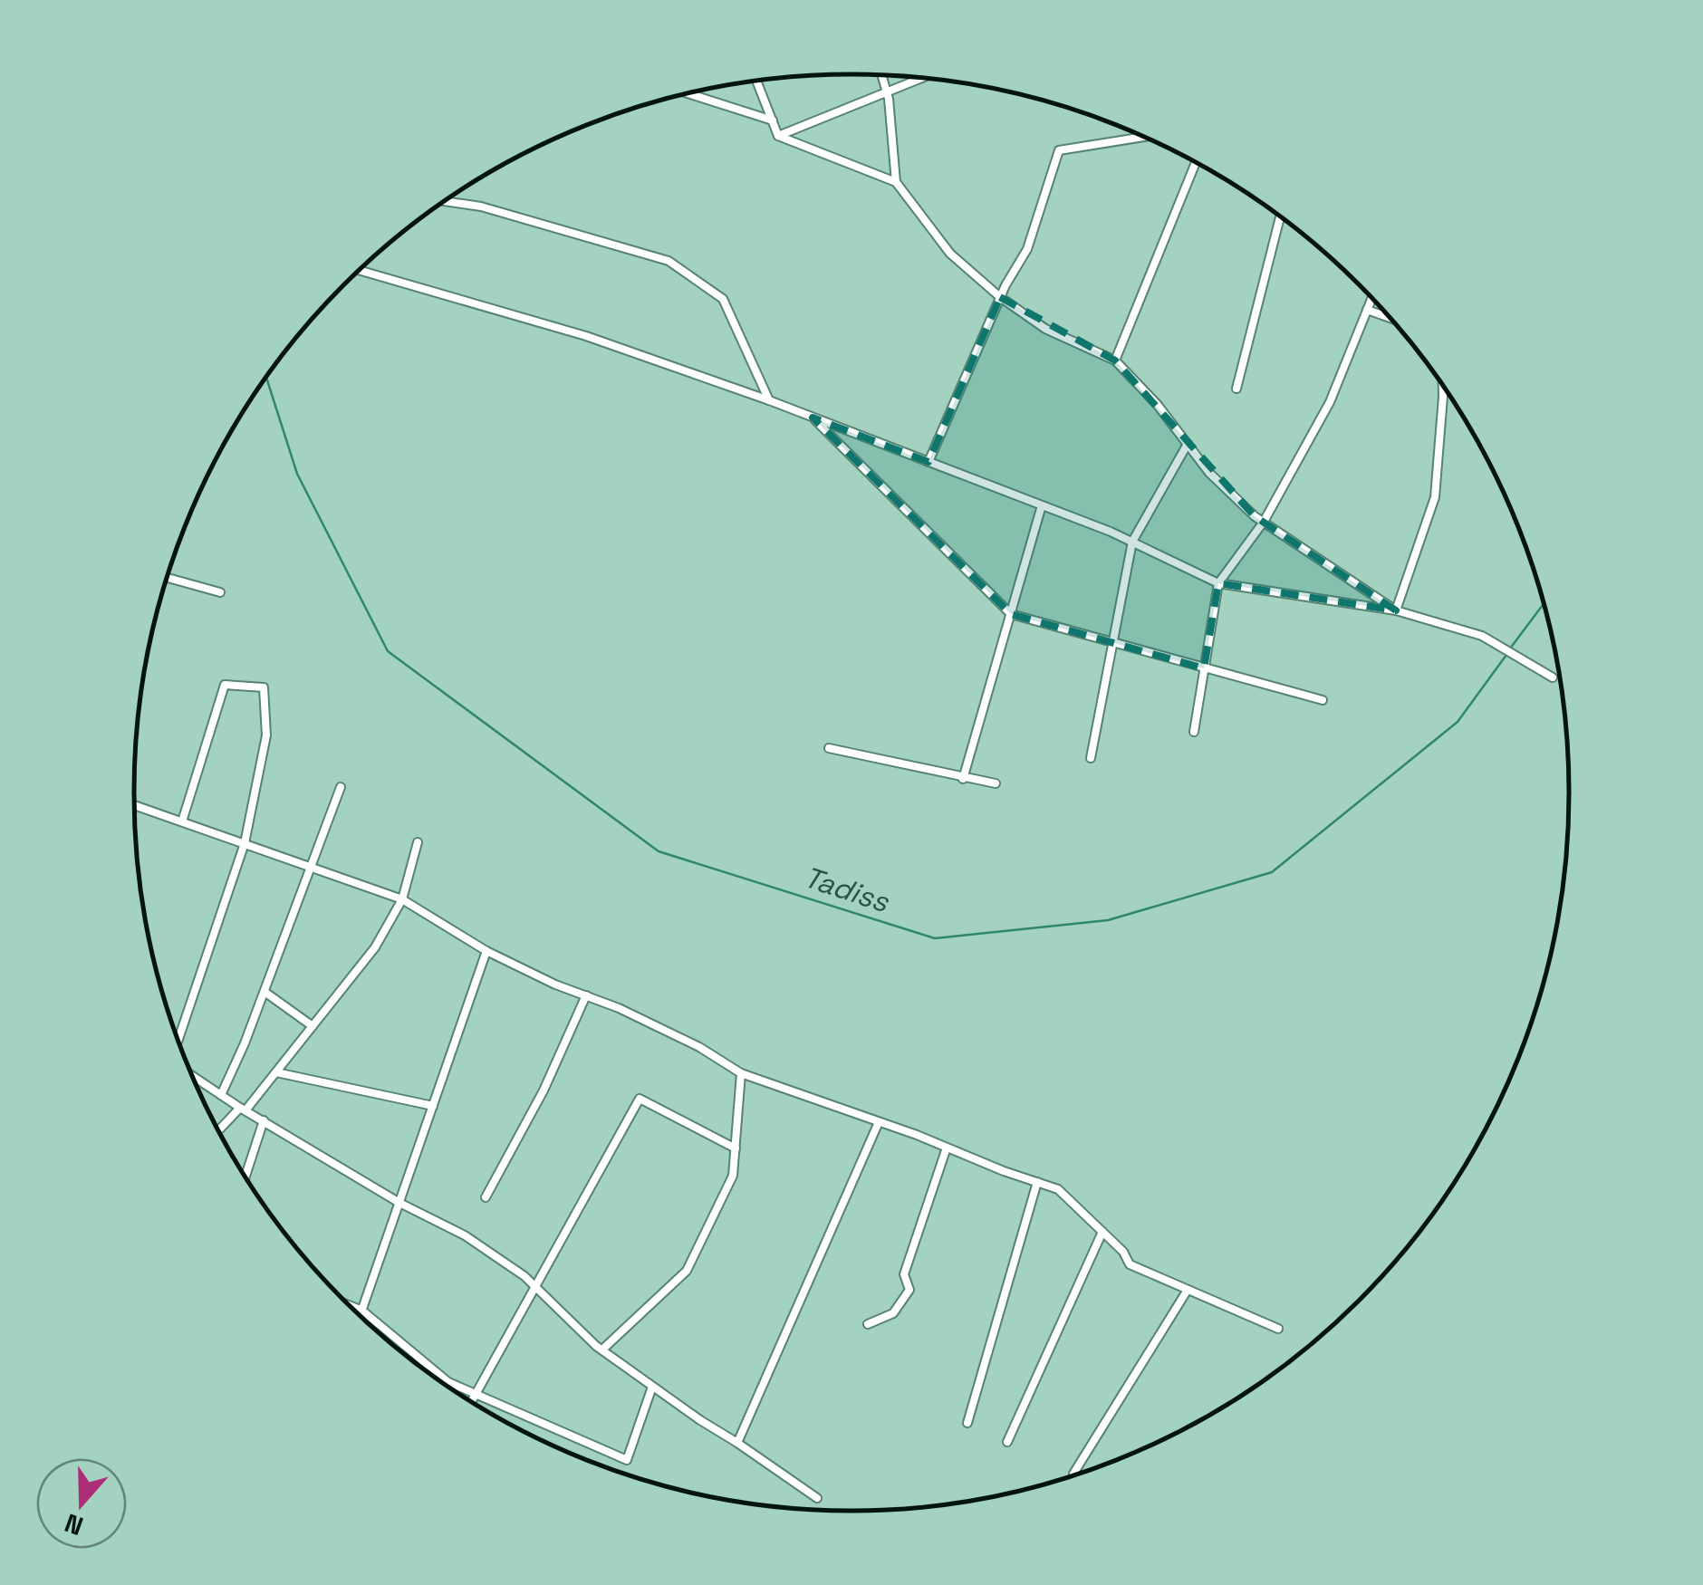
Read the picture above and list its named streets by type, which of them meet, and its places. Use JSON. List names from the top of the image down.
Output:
{
  "water": ["Tadiss"],
  "north": "bottom"
}
